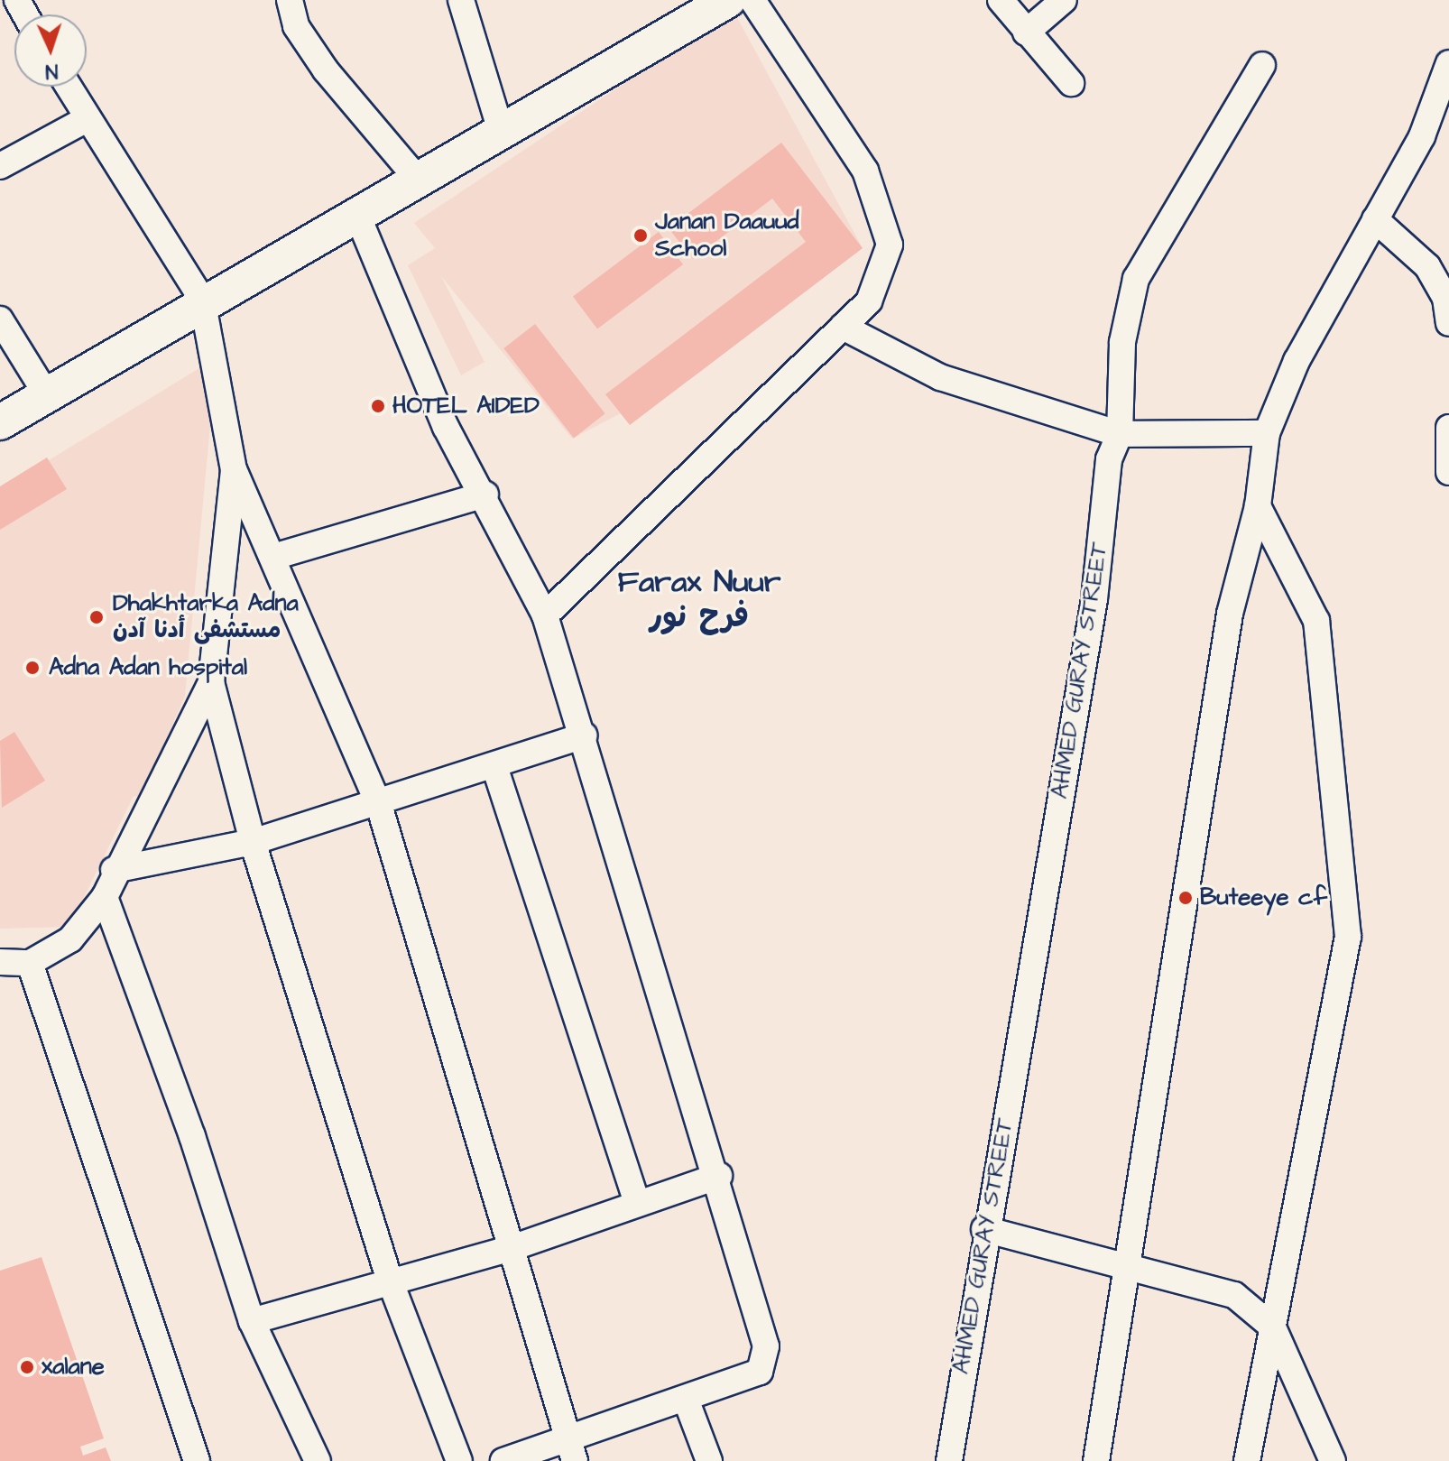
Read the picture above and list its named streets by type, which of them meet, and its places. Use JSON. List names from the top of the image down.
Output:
{
  "streets": {
    "street": ["AHMED GURAY STREET"]
  },
  "districts": ["Farax Nuur فرح نور"],
  "places": [
    "Janan Daauud School",
    "HOTEL AIDED",
    "Dhakhtarka Adna مستشفى أدنا آدن",
    "Adna Adan hospital",
    "Buteeye cf",
    "xalane"
  ],
  "north": "bottom"
}
